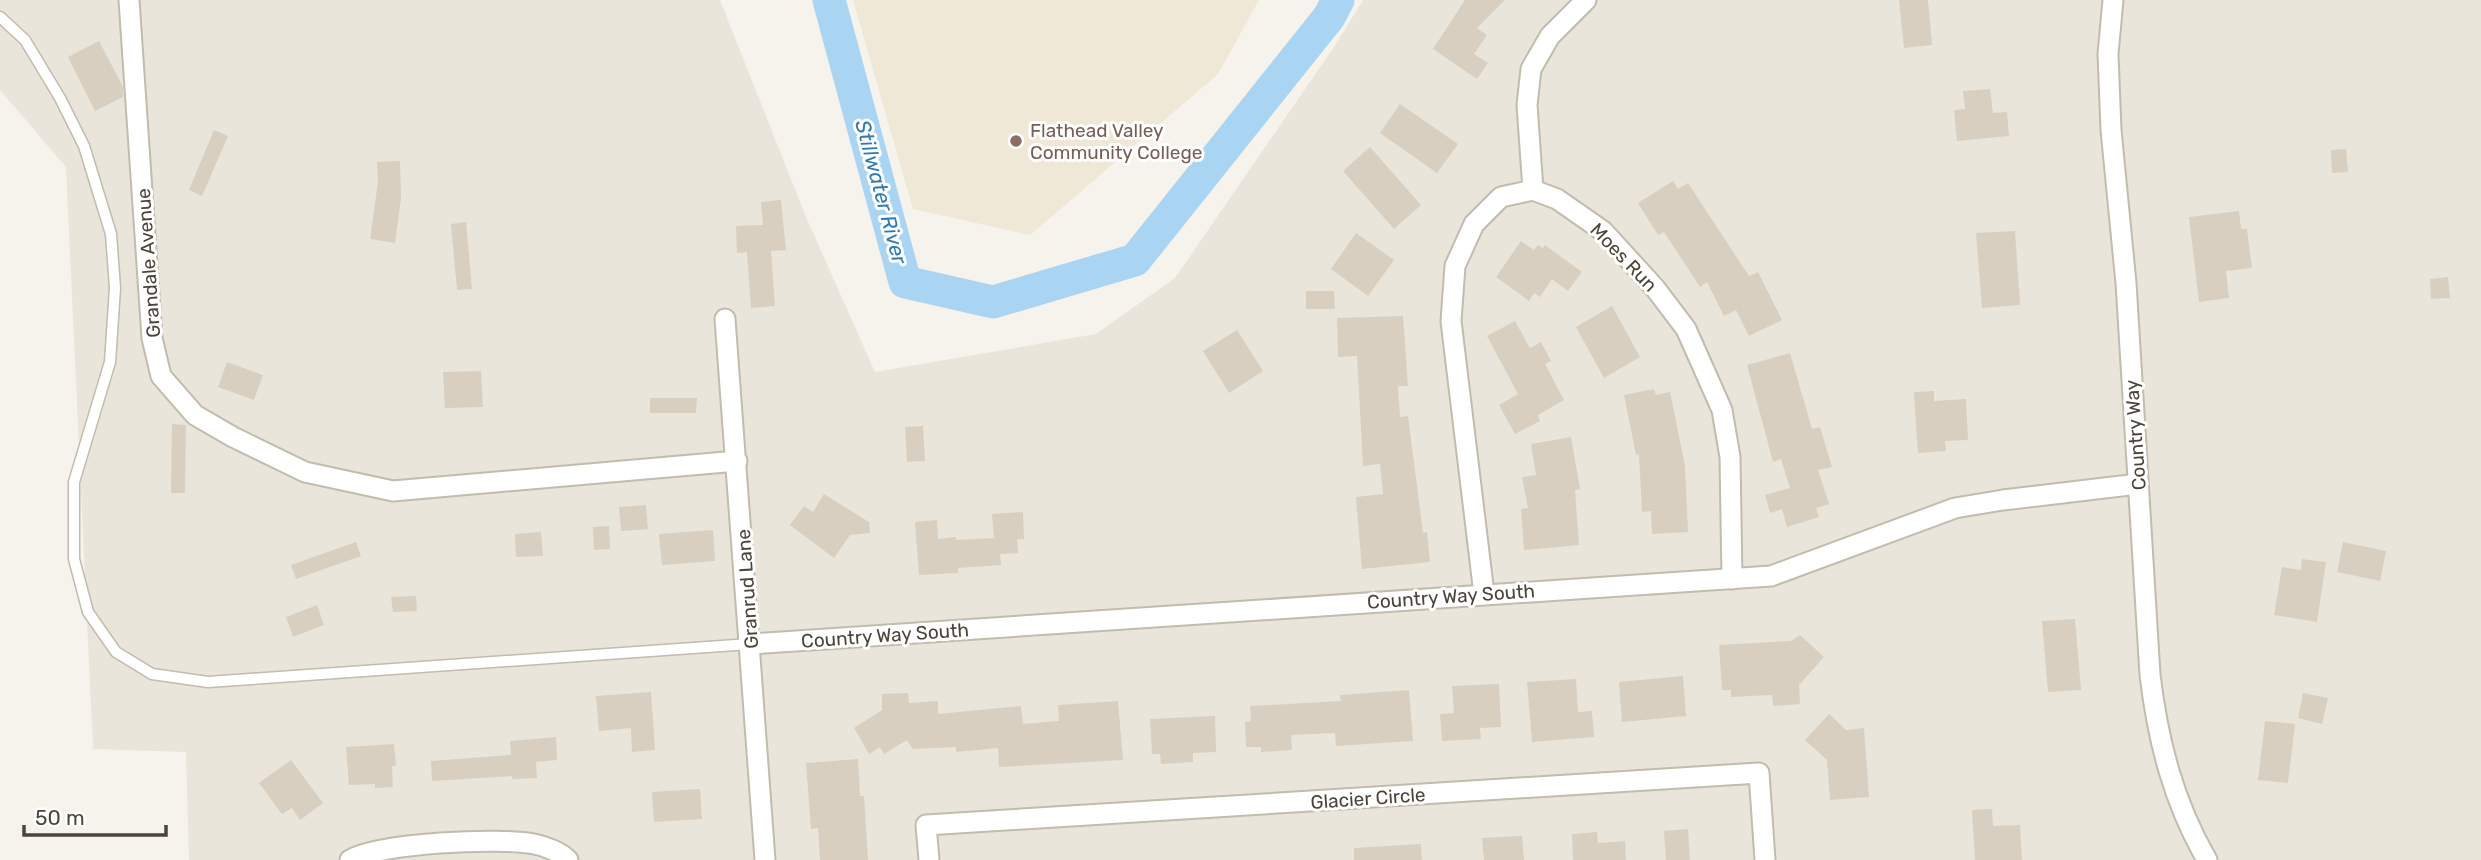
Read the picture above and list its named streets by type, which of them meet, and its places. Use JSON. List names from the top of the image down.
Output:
{
  "streets": {
    "street": [
      "Moes Run",
      "Grandale Avenue",
      "Country Way",
      "Granrud Lane",
      "Country Way South",
      "Glacier Circle"
    ]
  },
  "crossings": [
    ["Moes Run", "Country Way South"],
    ["Grandale Avenue", "Granrud Lane"],
    ["Country Way", "Country Way South"],
    ["Granrud Lane", "Country Way South"]
  ],
  "water": ["Stillwater River"],
  "places": ["Flathead Valley Community College"],
  "scale_bar": "50 m"
}
